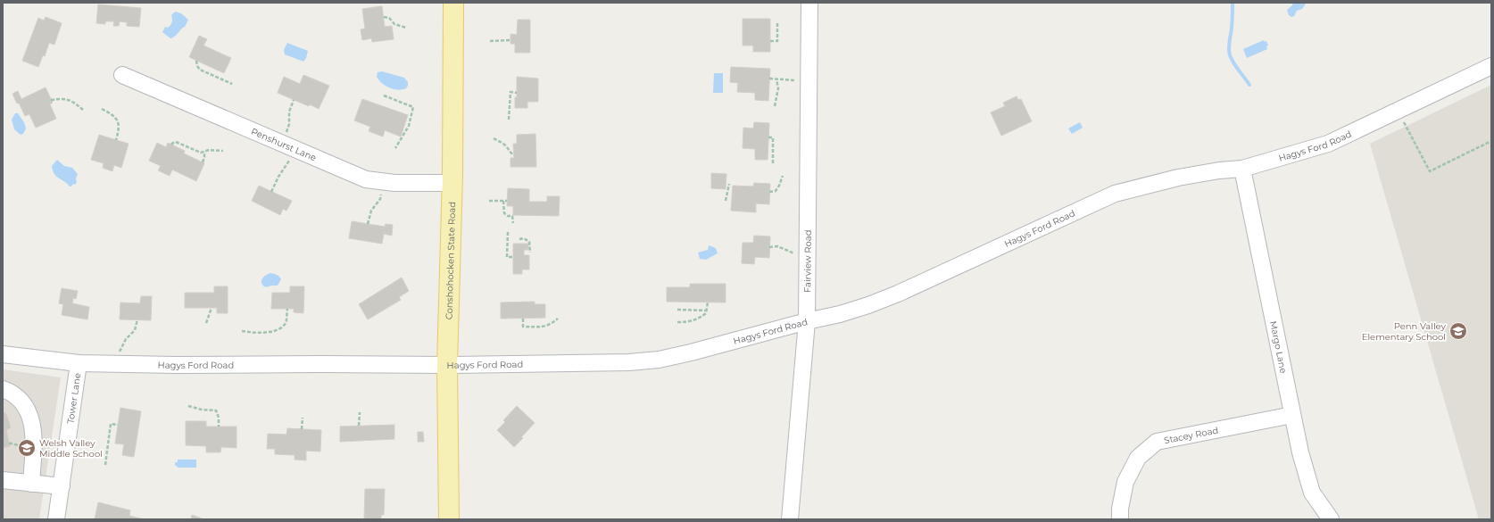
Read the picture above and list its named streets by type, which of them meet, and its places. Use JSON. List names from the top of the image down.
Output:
{
  "streets": {
    "main road": ["Conshohocken State Road"],
    "street": [
      "Penshurst Lane",
      "Hagys Ford Road",
      "Fairview Road",
      "Margo Lane",
      "Tower Lane",
      "Stacey Road"
    ]
  },
  "crossings": [
    ["Penshurst Lane", "Conshohocken State Road"],
    ["Hagys Ford Road", "Conshohocken State Road"],
    ["Hagys Ford Road", "Fairview Road"],
    ["Hagys Ford Road", "Margo Lane"],
    ["Hagys Ford Road", "Tower Lane"],
    ["Margo Lane", "Stacey Road"]
  ],
  "places": {
    "school or university": ["Penn Valley Elementary School", "Welsh Valley Middle School"]
  }
}
